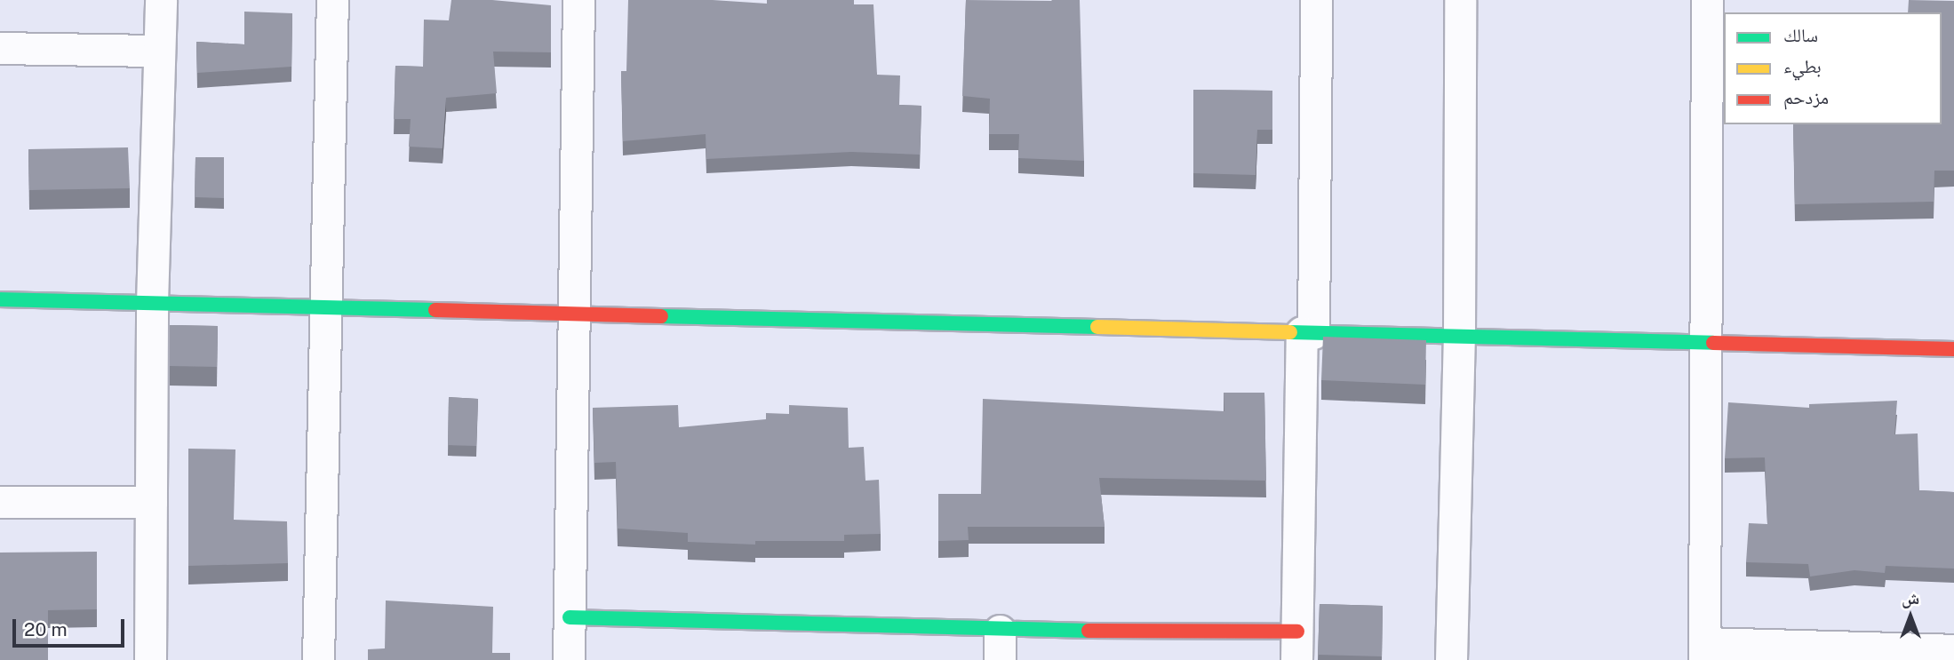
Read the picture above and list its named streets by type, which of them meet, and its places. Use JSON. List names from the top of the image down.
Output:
{
  "legend": ["سالك", "بطيء", "مزدحم"],
  "scale_bar": "20 m",
  "north": "top"
}
